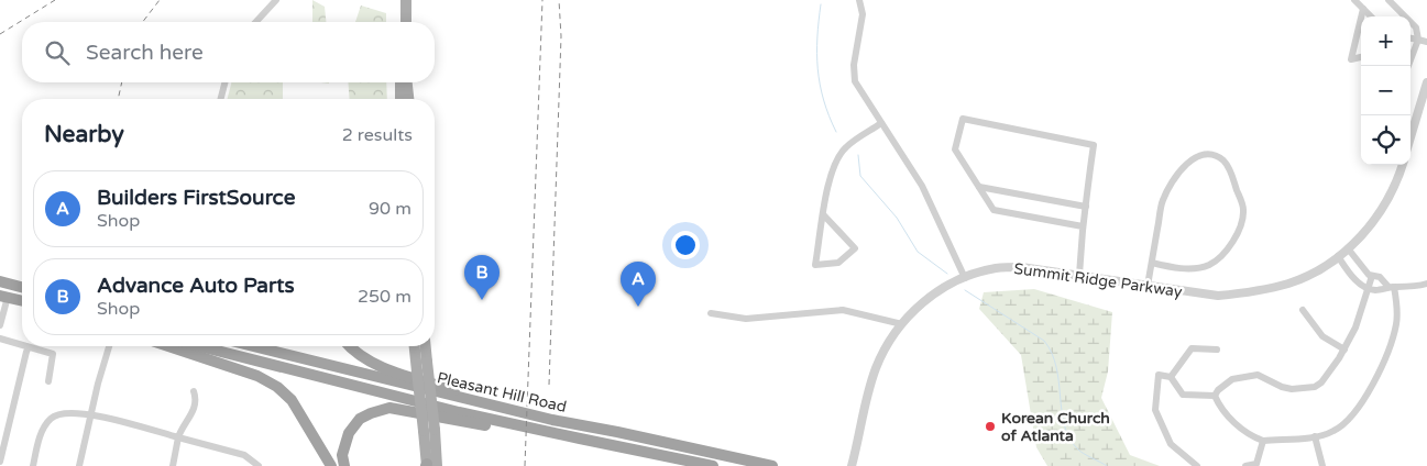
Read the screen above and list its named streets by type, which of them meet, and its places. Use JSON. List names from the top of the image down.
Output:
{
  "streets": {
    "highway": ["Pleasant Hill Road"],
    "street": ["Summit Ridge Parkway"]
  },
  "places": ["Korean Church of Atlanta"],
  "page": {
    "map_buttons": ["+", "−"],
    "search": "Search here",
    "heading": ["Nearby", "2 results"],
    "list": [
      {
        "mark": "A",
        "name": "Builders FirstSource",
        "note": "Shop",
        "value": "90 m"
      },
      {
        "mark": "B",
        "name": "Advance Auto Parts",
        "note": "Shop",
        "value": "250 m"
      }
    ],
    "pins": ["B", "A"]
  }
}
